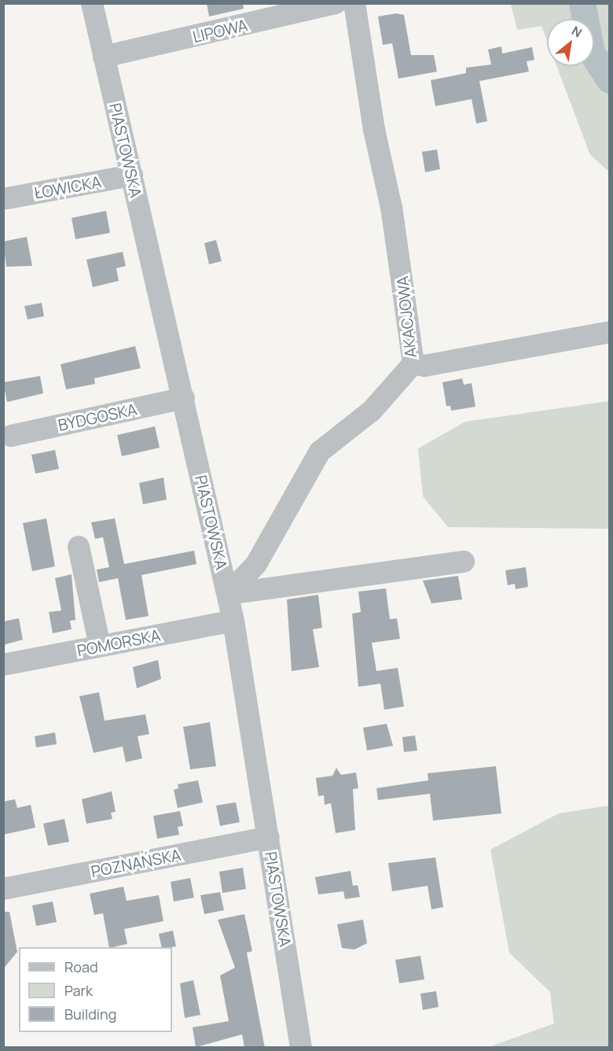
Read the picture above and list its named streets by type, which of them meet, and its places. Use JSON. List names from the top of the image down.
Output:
{
  "streets": {
    "street": [
      "LIPOWA",
      "PIASTOWSKA",
      "ŁOWICKA",
      "AKACJOWA",
      "BYDGOSKA",
      "POMORSKA",
      "POZNAŃSKA"
    ]
  },
  "crossings": [
    ["LIPOWA", "PIASTOWSKA"],
    ["PIASTOWSKA", "ŁOWICKA"],
    ["PIASTOWSKA", "AKACJOWA"],
    ["PIASTOWSKA", "BYDGOSKA"],
    ["PIASTOWSKA", "POMORSKA"],
    ["PIASTOWSKA", "POZNAŃSKA"]
  ],
  "legend": ["Road", "Park", "Building"],
  "north": "top right"
}
